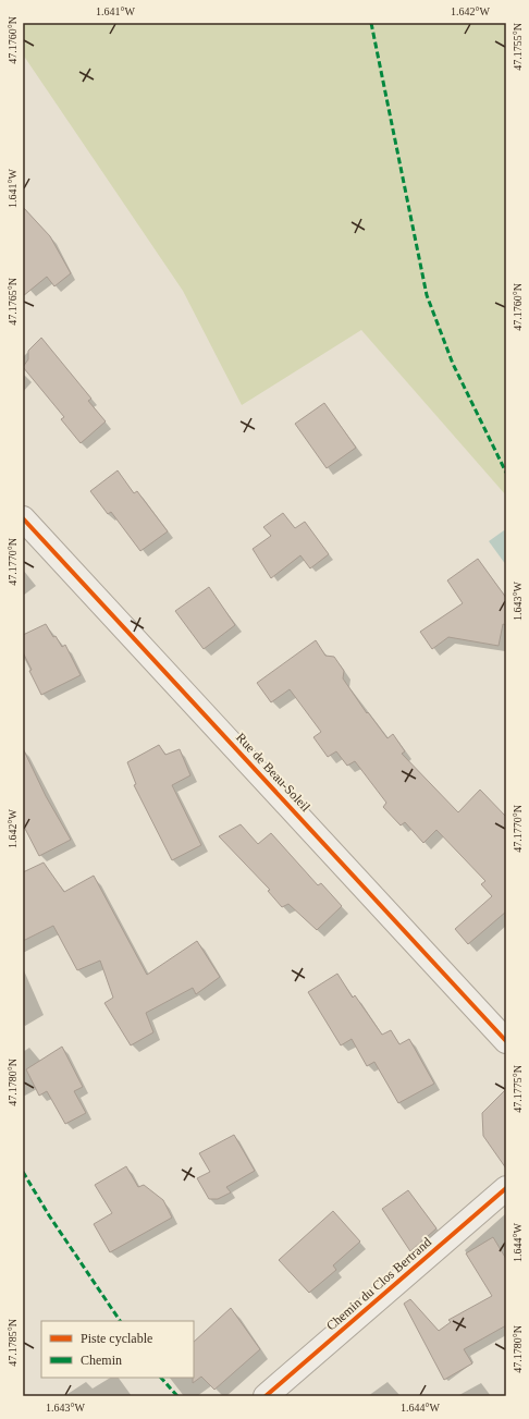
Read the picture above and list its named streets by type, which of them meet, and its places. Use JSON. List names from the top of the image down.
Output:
{
  "streets": {
    "street": ["Rue de Beau-Soleil", "Chemin du Clos Bertrand"]
  },
  "legend": ["Piste cyclable", "Chemin"],
  "coordinates": [
    "1.641°W",
    "1.642°W",
    "47.1760°N",
    "47.1755°N",
    "47.1765°N",
    "47.1770°N",
    "1.643°W",
    "47.1780°N",
    "47.1775°N",
    "1.644°W",
    "47.1785°N"
  ]
}
